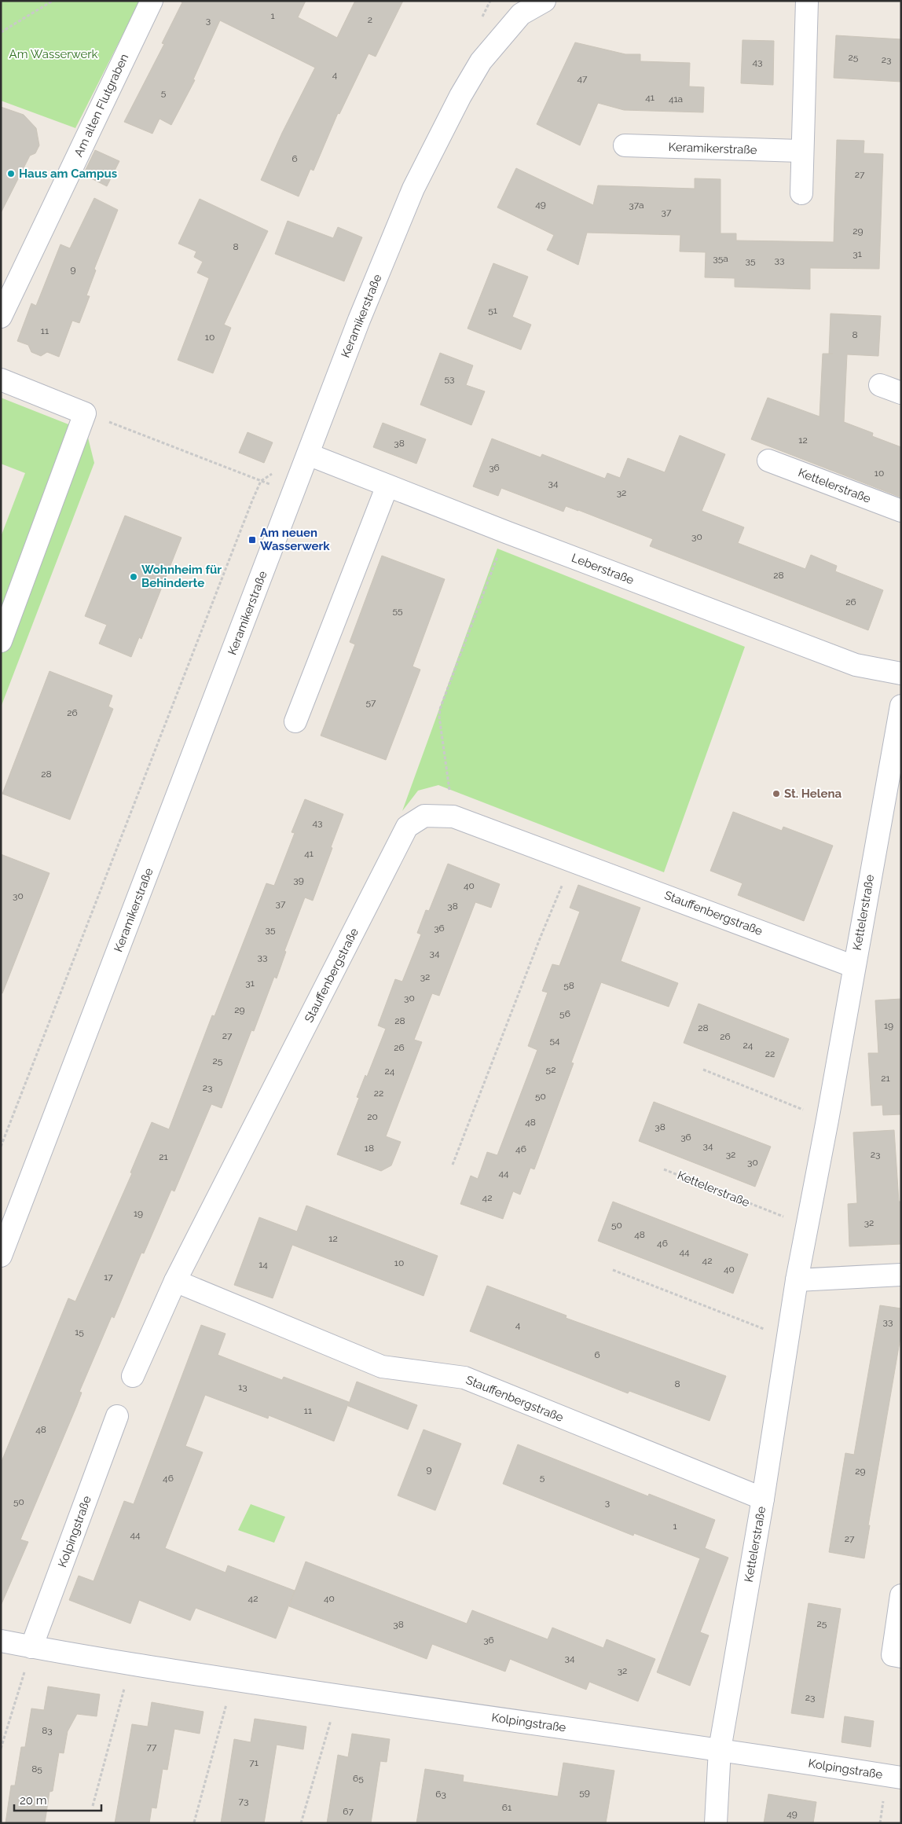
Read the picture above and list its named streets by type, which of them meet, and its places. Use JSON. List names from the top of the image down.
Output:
{
  "streets": {
    "street": [
      "Am alten Flutgraben",
      "Keramikerstraße",
      "Kettelerstraße",
      "Leberstraße",
      "Stauffenbergstraße",
      "Kolpingstraße"
    ]
  },
  "crossings": [
    ["Keramikerstraße", "Leberstraße"],
    ["Kettelerstraße", "Stauffenbergstraße"],
    ["Kettelerstraße", "Kolpingstraße"]
  ],
  "parks": ["Am Wasserwerk"],
  "places": {
    "other": ["Haus am Campus", "Wohnheim für Behinderte", "St. Helena"],
    "transit": ["Am neuen Wasserwerk"]
  },
  "house_numbers": [
    "1",
    "2",
    "3",
    "25",
    "23",
    "43",
    "4",
    "47",
    "5",
    "41",
    "41a",
    "6",
    "27",
    "49",
    "37a",
    "37",
    "29",
    "8",
    "31",
    "35a",
    "33",
    "35",
    "9",
    "51",
    "11",
    "8",
    "10",
    "53",
    "12",
    "38",
    "36",
    "10",
    "34",
    "32",
    "30",
    "28",
    "26",
    "55",
    "57",
    "26",
    "28",
    "43",
    "41",
    "39",
    "40",
    "30",
    "37",
    "38",
    "36",
    "35",
    "34",
    "33",
    "32",
    "31",
    "58",
    "30",
    "29",
    "56",
    "28",
    "19",
    "28",
    "27",
    "26",
    "54",
    "24",
    "26",
    "22",
    "25",
    "52",
    "24",
    "21",
    "23",
    "22",
    "50",
    "20",
    "48",
    "38",
    "36",
    "34",
    "18",
    "46",
    "32",
    "23",
    "21",
    "30",
    "44",
    "42",
    "19",
    "32",
    "50",
    "48",
    "12",
    "46",
    "44",
    "42",
    "10",
    "14",
    "40",
    "17",
    "33",
    "4",
    "15",
    "6",
    "8",
    "13",
    "11",
    "48",
    "9",
    "29",
    "5",
    "46",
    "50",
    "3",
    "1",
    "44",
    "27",
    "42",
    "40",
    "25",
    "38",
    "36",
    "34",
    "32",
    "23",
    "83",
    "77",
    "71",
    "85",
    "65",
    "59",
    "63",
    "73",
    "61",
    "67",
    "49"
  ],
  "scale_bar": "20 m"
}
